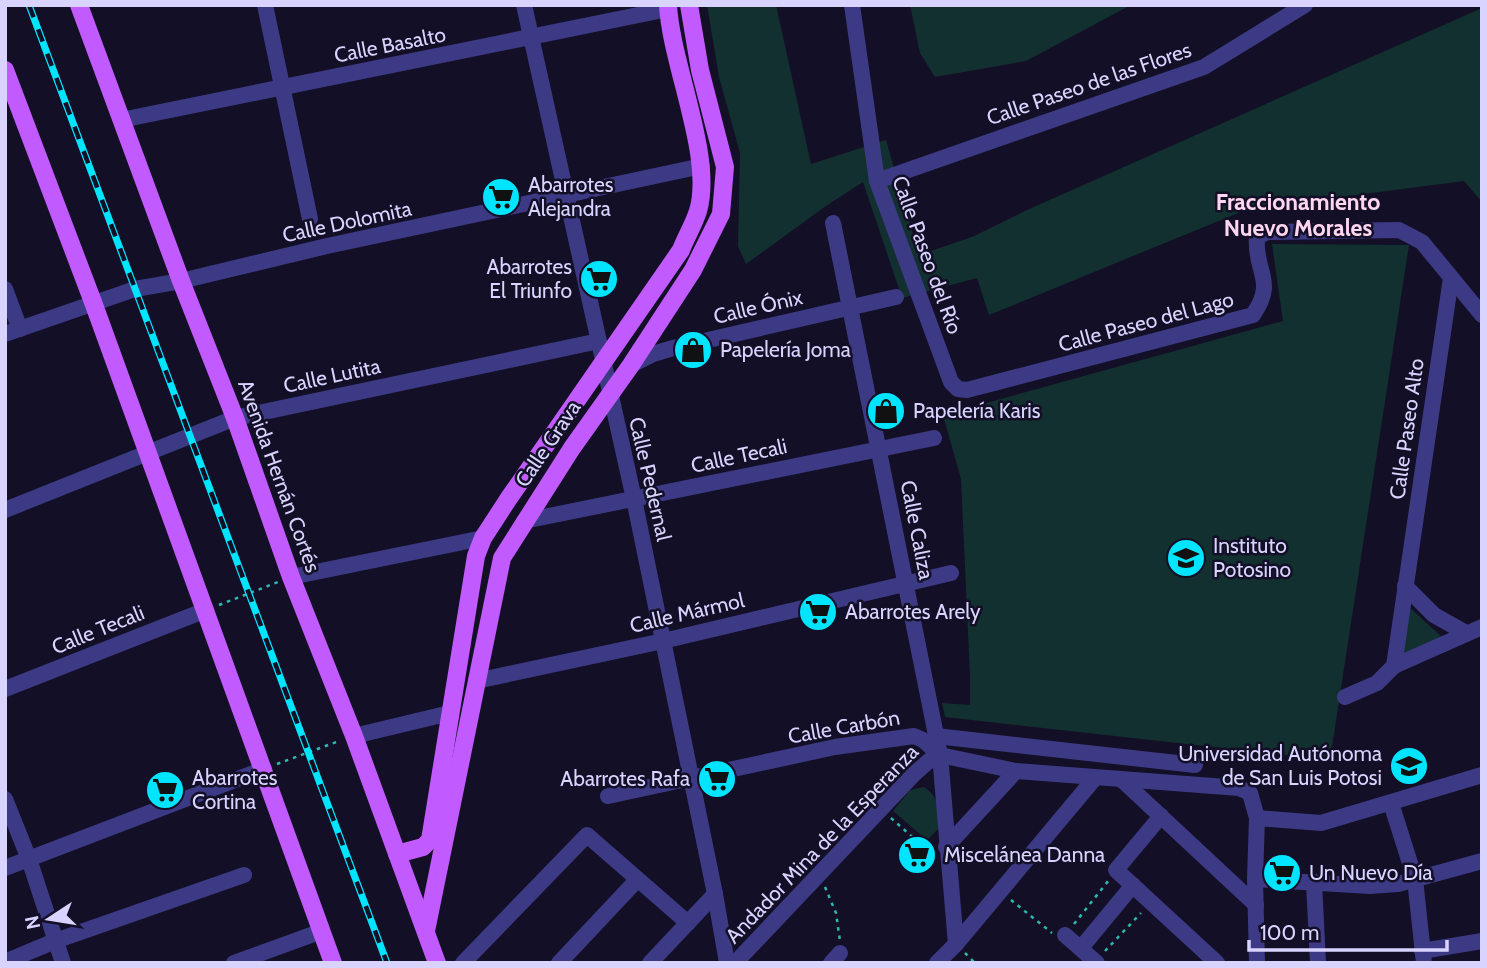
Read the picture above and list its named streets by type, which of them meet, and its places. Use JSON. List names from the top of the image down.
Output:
{
  "streets": {
    "main road": ["Calle Grava", "Avenida Hernán Cortés"],
    "street": [
      "Calle Basalto",
      "Calle Paseo de las Flores",
      "Calle Dolomita",
      "Calle Paseo del Río",
      "Calle Ónix",
      "Calle Paseo del Lago",
      "Calle Lutita",
      "Calle Paseo Alto",
      "Calle Tecali",
      "Calle Pedernal",
      "Calle Caliza",
      "Calle Mármol",
      "Calle Carbón",
      "Andador Mina de la Esperanza"
    ]
  },
  "crossings": [
    ["Calle Basalto", "Calle Grava"],
    ["Calle Basalto", "Avenida Hernán Cortés"],
    ["Calle Basalto", "Calle Pedernal"],
    ["Calle Paseo de las Flores", "Calle Paseo del Río"],
    ["Calle Dolomita", "Calle Grava"],
    ["Calle Dolomita", "Avenida Hernán Cortés"],
    ["Calle Dolomita", "Calle Pedernal"],
    ["Calle Paseo del Río", "Calle Paseo del Lago"],
    ["Calle Ónix", "Calle Grava"],
    ["Calle Ónix", "Calle Caliza"],
    ["Calle Paseo del Lago", "Calle Paseo Alto"],
    ["Calle Lutita", "Avenida Hernán Cortés"],
    ["Calle Lutita", "Calle Pedernal"],
    ["Calle Grava", "Calle Tecali"],
    ["Calle Grava", "Avenida Hernán Cortés"],
    ["Calle Grava", "Calle Pedernal"],
    ["Calle Grava", "Calle Mármol"],
    ["Calle Tecali", "Calle Pedernal"],
    ["Calle Tecali", "Calle Caliza"],
    ["Calle Pedernal", "Calle Mármol"],
    ["Calle Pedernal", "Calle Carbón"],
    ["Calle Caliza", "Calle Mármol"],
    ["Calle Caliza", "Calle Carbón"],
    ["Calle Caliza", "Andador Mina de la Esperanza"],
    ["Calle Carbón", "Andador Mina de la Esperanza"]
  ],
  "districts": ["Fraccionamiento Nuevo Morales"],
  "places": {
    "supermarket": [
      "Abarrotes Alejandra",
      "Abarrotes El Triunfo",
      "Abarrotes Arely",
      "Abarrotes Rafa",
      "Abarrotes Cortina",
      "Miscelánea Danna",
      "Un Nuevo Día"
    ],
    "shop": ["Papelería Joma", "Papelería Karis"],
    "school or university": ["Instituto Potosino", "Universidad Autónoma de San Luis Potosi"]
  },
  "scale_bar": "100 m",
  "north": "left"
}
